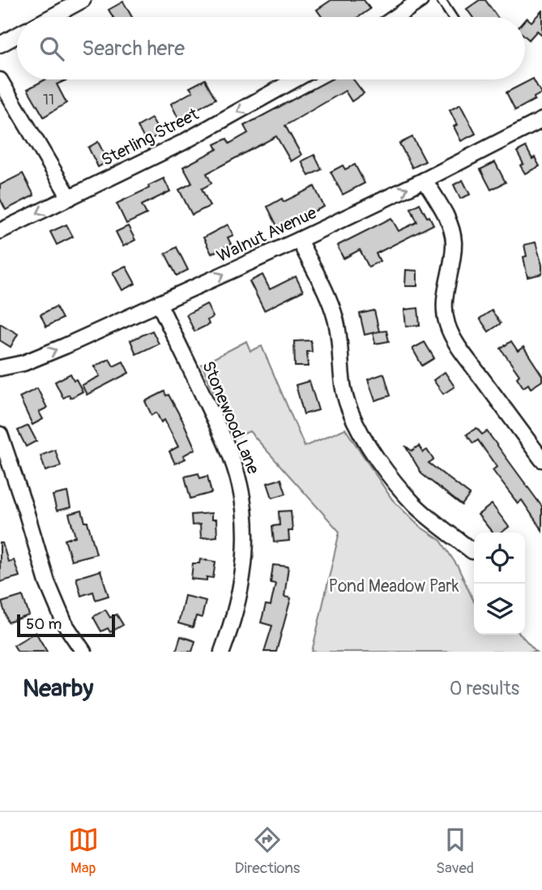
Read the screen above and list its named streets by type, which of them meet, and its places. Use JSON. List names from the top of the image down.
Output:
{
  "streets": {
    "street": ["Sterling Street", "Walnut Avenue", "Stonewood Lane"]
  },
  "crossings": [
    ["Walnut Avenue", "Stonewood Lane"]
  ],
  "one_way": ["Sterling Street", "Walnut Avenue"],
  "parks": ["Pond Meadow Park"],
  "house_numbers": ["11"],
  "scale_bar": "50 m",
  "page": {
    "search": "Search here",
    "scale": "50 m",
    "heading": ["Nearby", "0 results"],
    "nav": ["Map", "Directions", "Saved"]
  }
}
